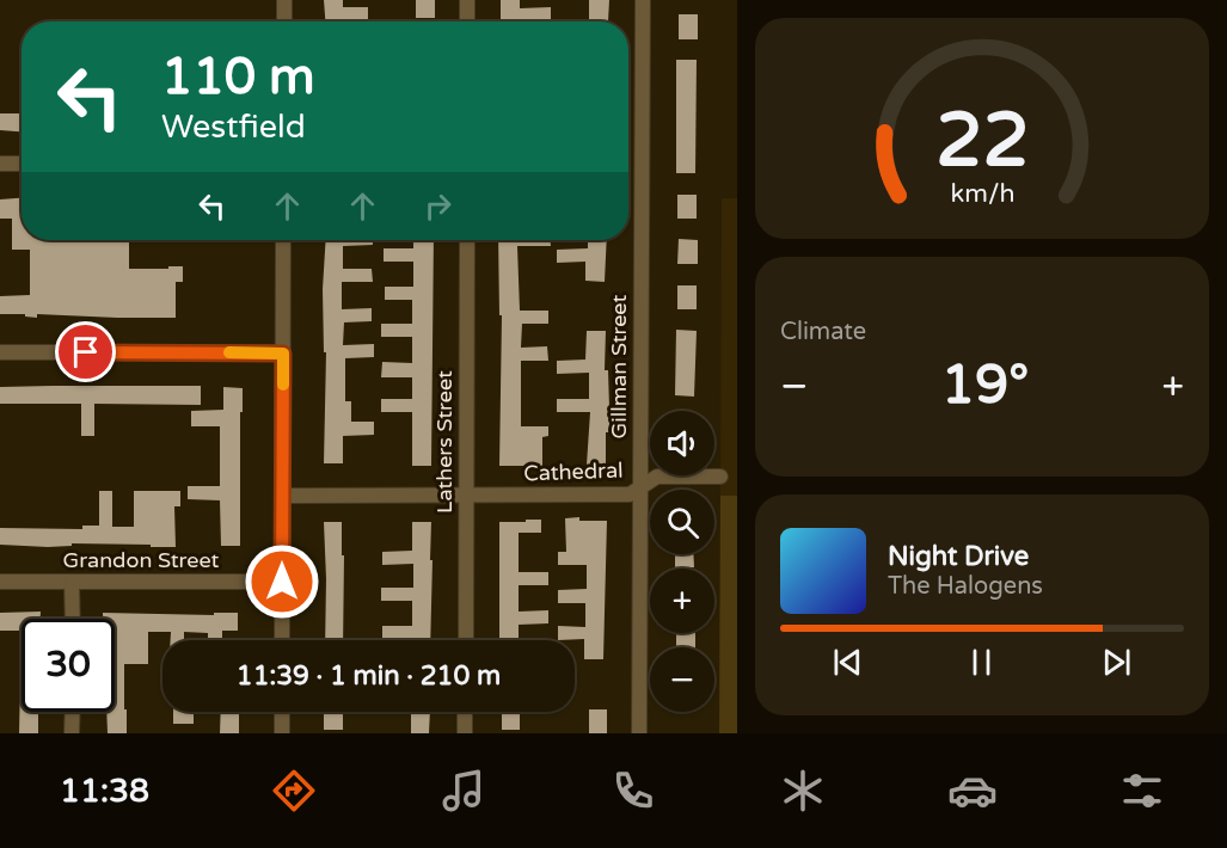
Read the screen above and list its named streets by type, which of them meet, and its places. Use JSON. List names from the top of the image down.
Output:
{
  "streets": {
    "street": [
      "Gillman Street",
      "Lathers Street",
      "Cathedral",
      "Grandon Street"
    ]
  },
  "crossings": [
    ["Gillman Street", "Cathedral"],
    ["Lathers Street", "Cathedral"]
  ],
  "page": {
    "turn": ["110 m", "Westfield"],
    "tile": "Climate",
    "heat": ["−", "19°", "+"],
    "map_buttons": ["+", "−"],
    "song": ["Night Drive", "The Halogens"],
    "limit": "30",
    "trip": "11:39 · 1 min · 210 m",
    "tabs": "11:38",
    "gauge": ["22", "km/h"]
  }
}
